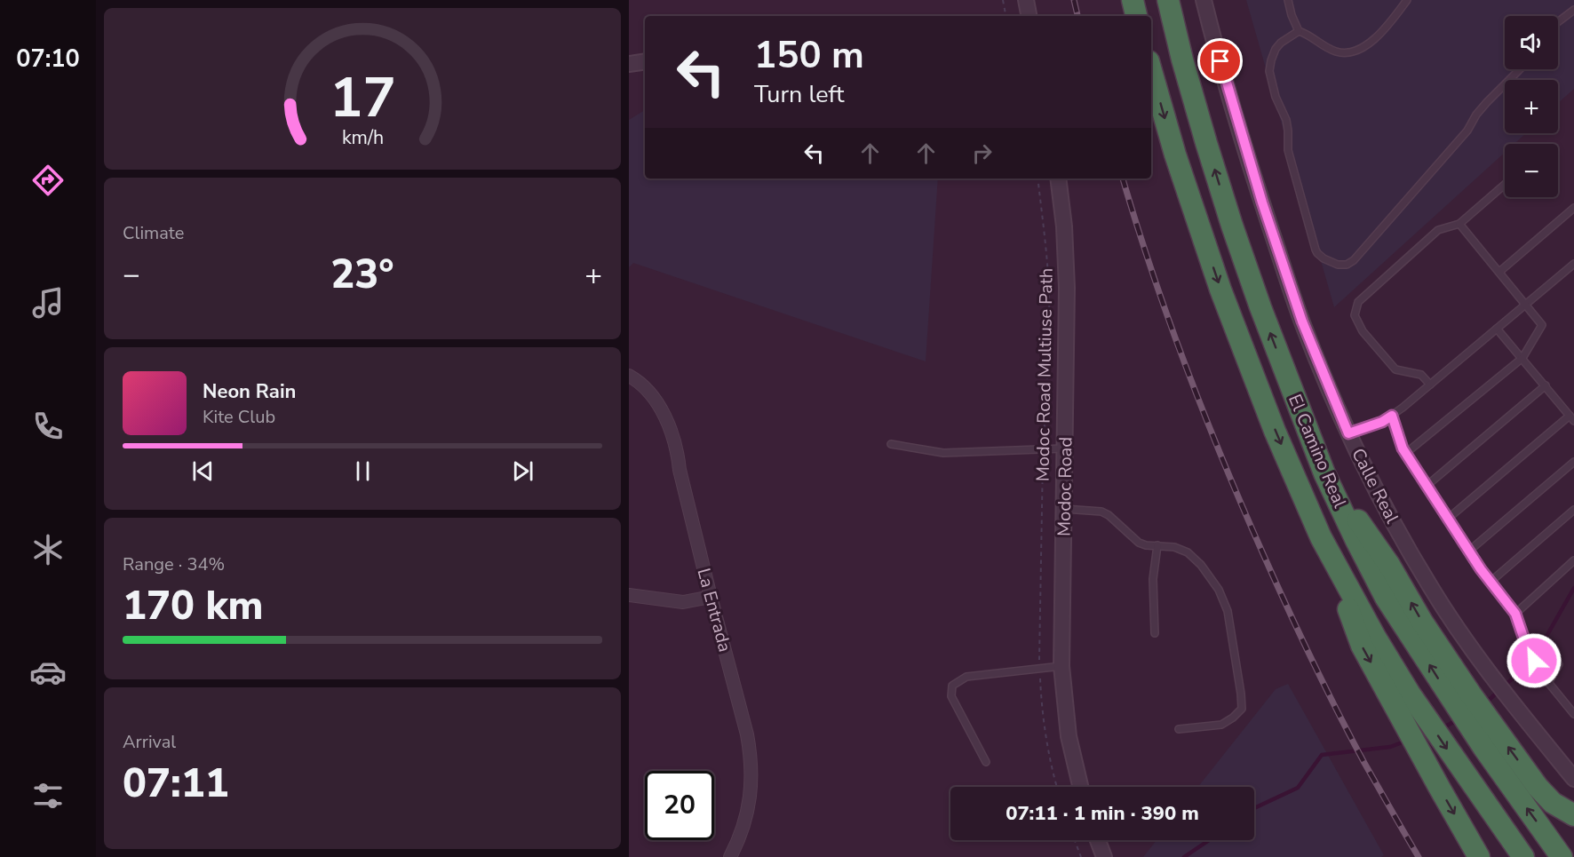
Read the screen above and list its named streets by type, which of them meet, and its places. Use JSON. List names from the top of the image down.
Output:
{
  "streets": {
    "highway": ["El Camino Real"],
    "street": ["Calle Real", "Modoc Road", "La Entrada"],
    "path": ["Modoc Road Multiuse Path"]
  },
  "page": {
    "tabs": "07:10",
    "map_buttons": ["+", "−"],
    "turn": ["150 m", "Turn left"],
    "tile": [
      "Climate",
      ["Range · 34%", "170 km"],
      ["Arrival", "07:11"]
    ],
    "heat": ["−", "23°", "+"],
    "song": ["Neon Rain", "Kite Club"],
    "limit": "20",
    "trip": "07:11 · 1 min · 390 m",
    "gauge": ["17", "km/h"]
  }
}
